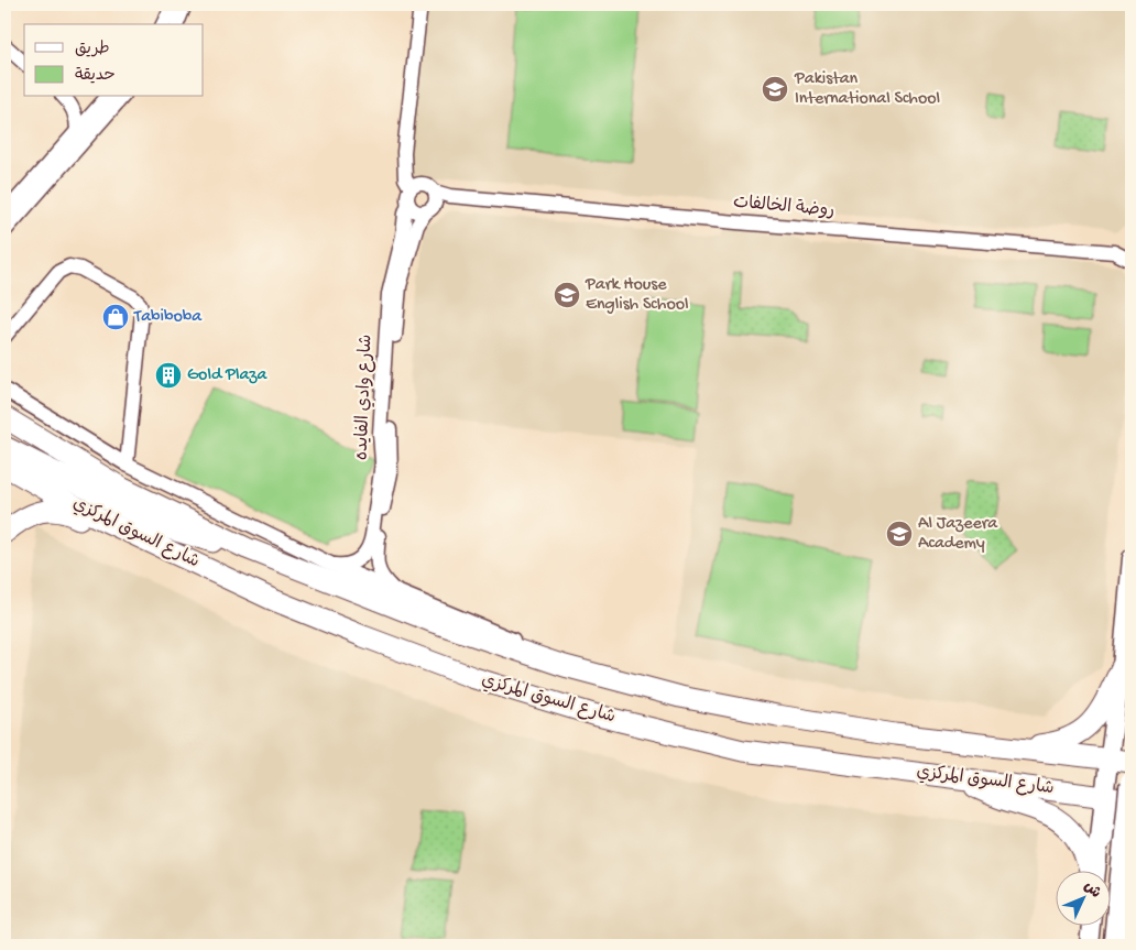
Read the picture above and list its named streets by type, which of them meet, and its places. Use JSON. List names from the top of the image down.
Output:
{
  "streets": {
    "main road": ["شارع السوق المركزي"],
    "street": ["روضة الخالفات", "شارع وادي الفايده"]
  },
  "crossings": [
    ["روضة الخالفات", "شارع وادي الفايده"],
    ["شارع وادي الفايده", "شارع السوق المركزي"]
  ],
  "places": {
    "school or university": ["Pakistan International School", "Park House English School", "Al Jazeera Academy"],
    "shop": ["Tabiboba"],
    "building": ["Gold Plaza"]
  },
  "legend": ["طريق", "حديقة"],
  "north": "top right"
}
